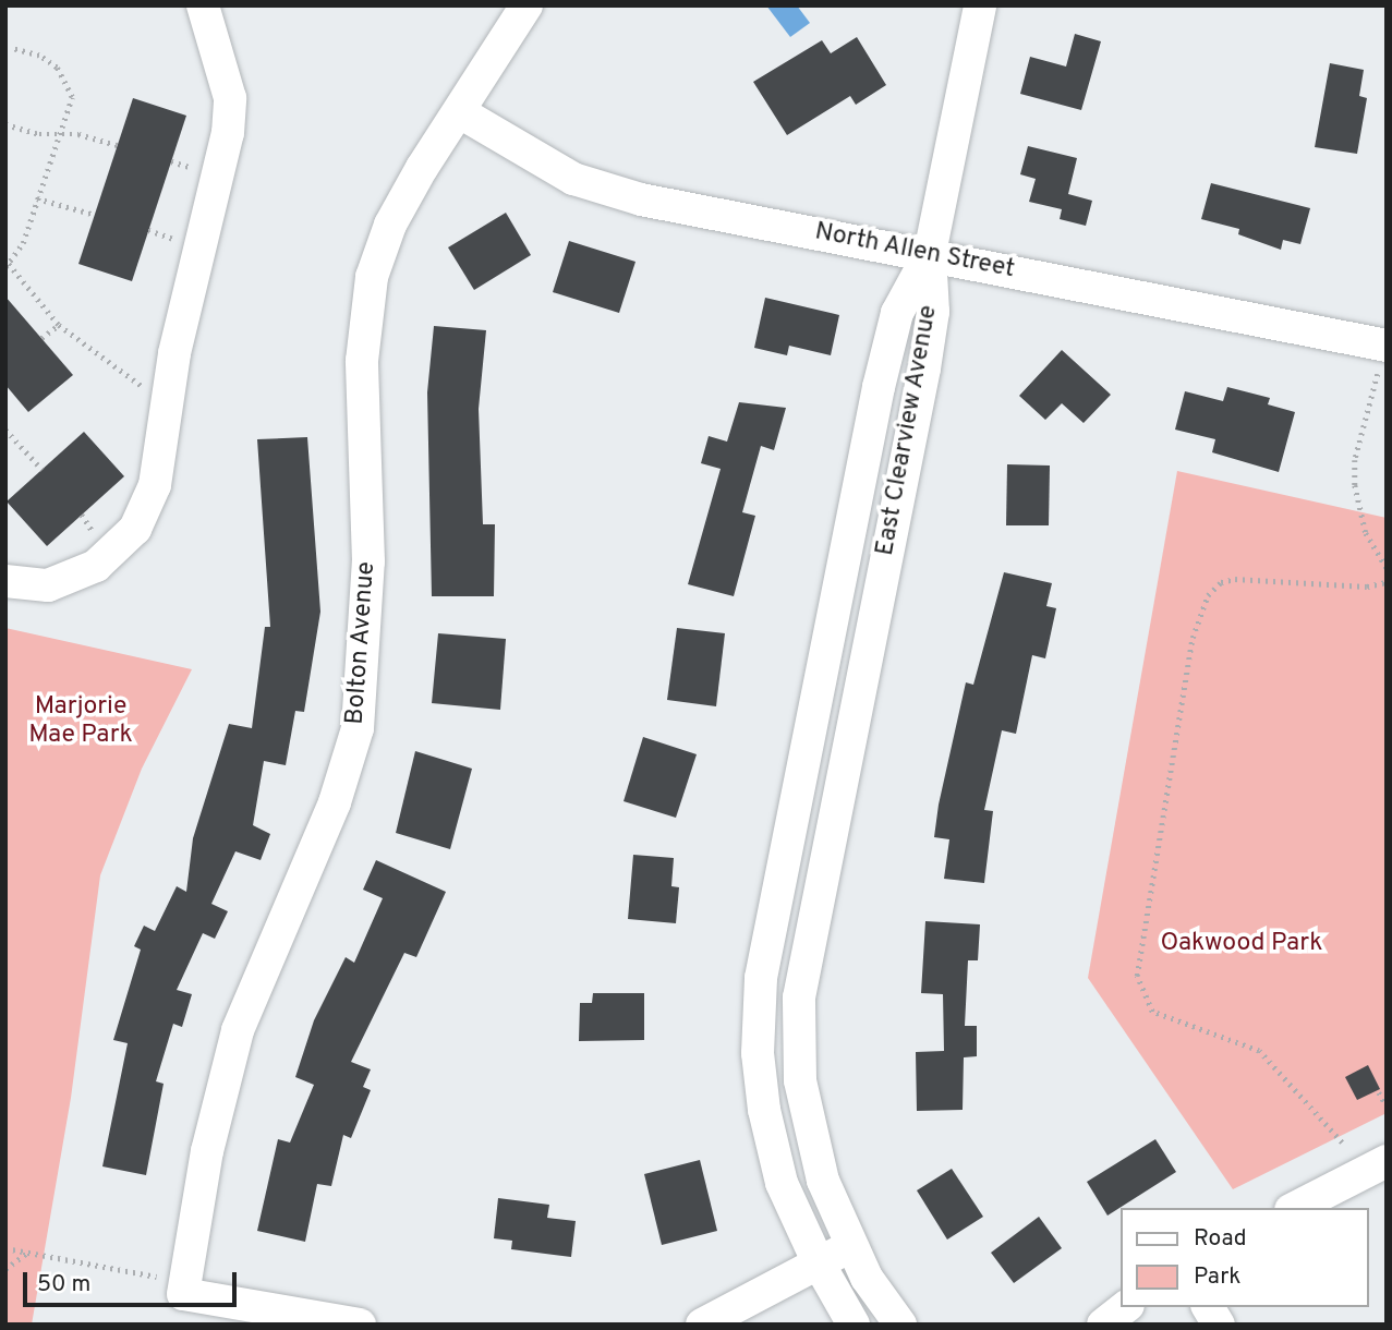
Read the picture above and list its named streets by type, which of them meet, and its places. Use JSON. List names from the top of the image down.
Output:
{
  "streets": {
    "street": ["North Allen Street", "East Clearview Avenue", "Bolton Avenue"]
  },
  "crossings": [
    ["North Allen Street", "East Clearview Avenue"],
    ["North Allen Street", "Bolton Avenue"]
  ],
  "parks": ["Marjorie Mae Park", "Oakwood Park"],
  "legend": ["Road", "Park"],
  "scale_bar": "50 m"
}
